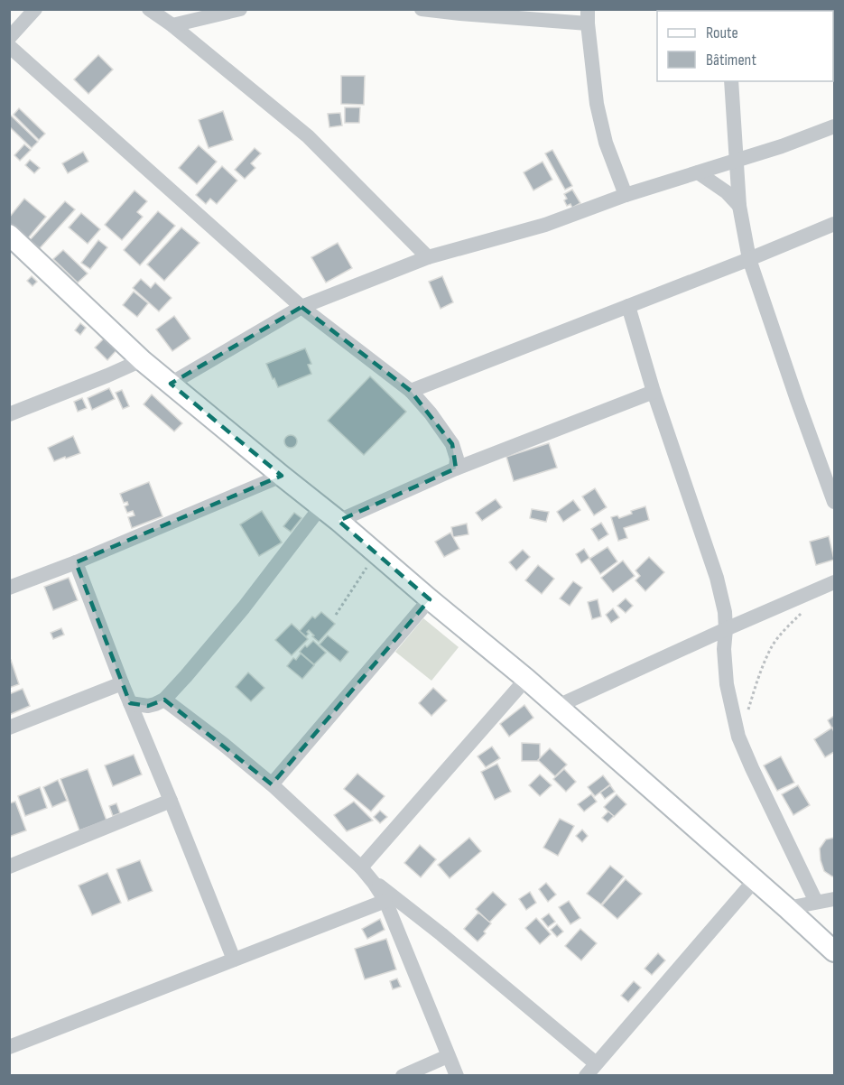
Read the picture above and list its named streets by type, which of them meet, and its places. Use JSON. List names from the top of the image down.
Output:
{
  "legend": ["Route", "Bâtiment"]
}
